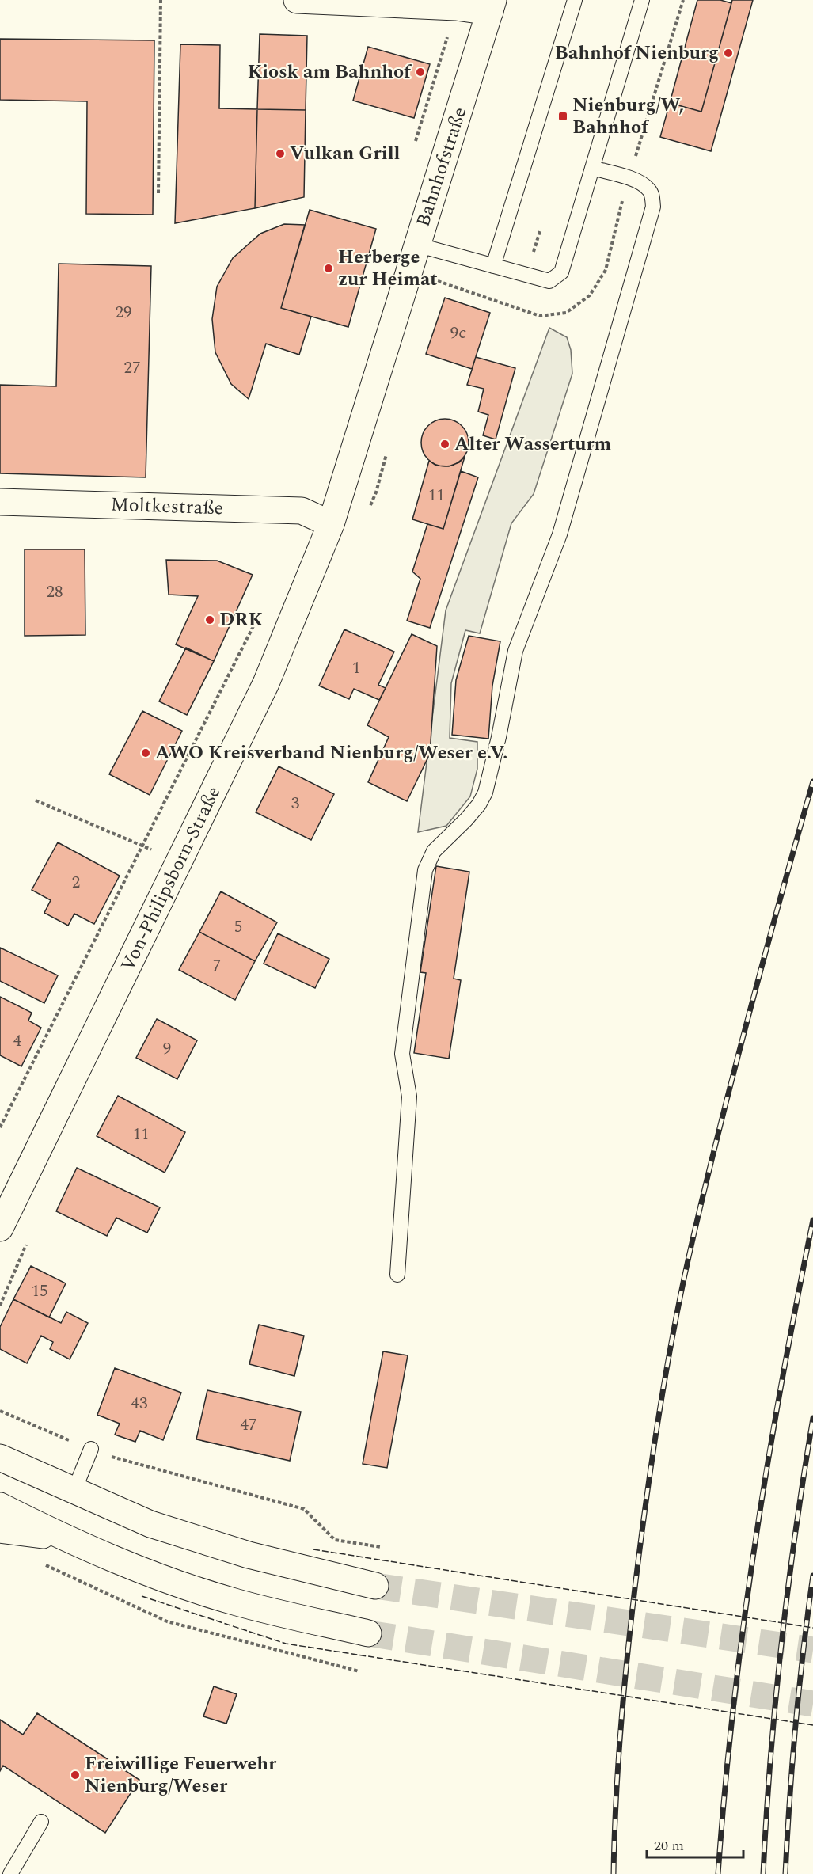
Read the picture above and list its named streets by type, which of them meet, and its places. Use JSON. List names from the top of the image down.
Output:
{
  "streets": {
    "main road": ["Bahnhofstraße", "Moltkestraße", "Von-Philipsborn-Straße"]
  },
  "crossings": [
    ["Bahnhofstraße", "Moltkestraße"],
    ["Bahnhofstraße", "Von-Philipsborn-Straße"],
    ["Moltkestraße", "Von-Philipsborn-Straße"]
  ],
  "places": {
    "other": [
      "Bahnhof Nienburg",
      "Kiosk am Bahnhof",
      "Vulkan Grill",
      "Herberge zur Heimat",
      "Alter Wasserturm",
      "DRK",
      "AWO Kreisverband Nienburg/Weser e.V.",
      "Freiwillige Feuerwehr Nienburg/Weser"
    ],
    "transit": ["Nienburg/W, Bahnhof"]
  },
  "house_numbers": [
    "29",
    "9c",
    "27",
    "11",
    "28",
    "1",
    "3",
    "2",
    "5",
    "7",
    "4",
    "9",
    "11",
    "15",
    "43",
    "47"
  ],
  "scale_bar": "20 m"
}
